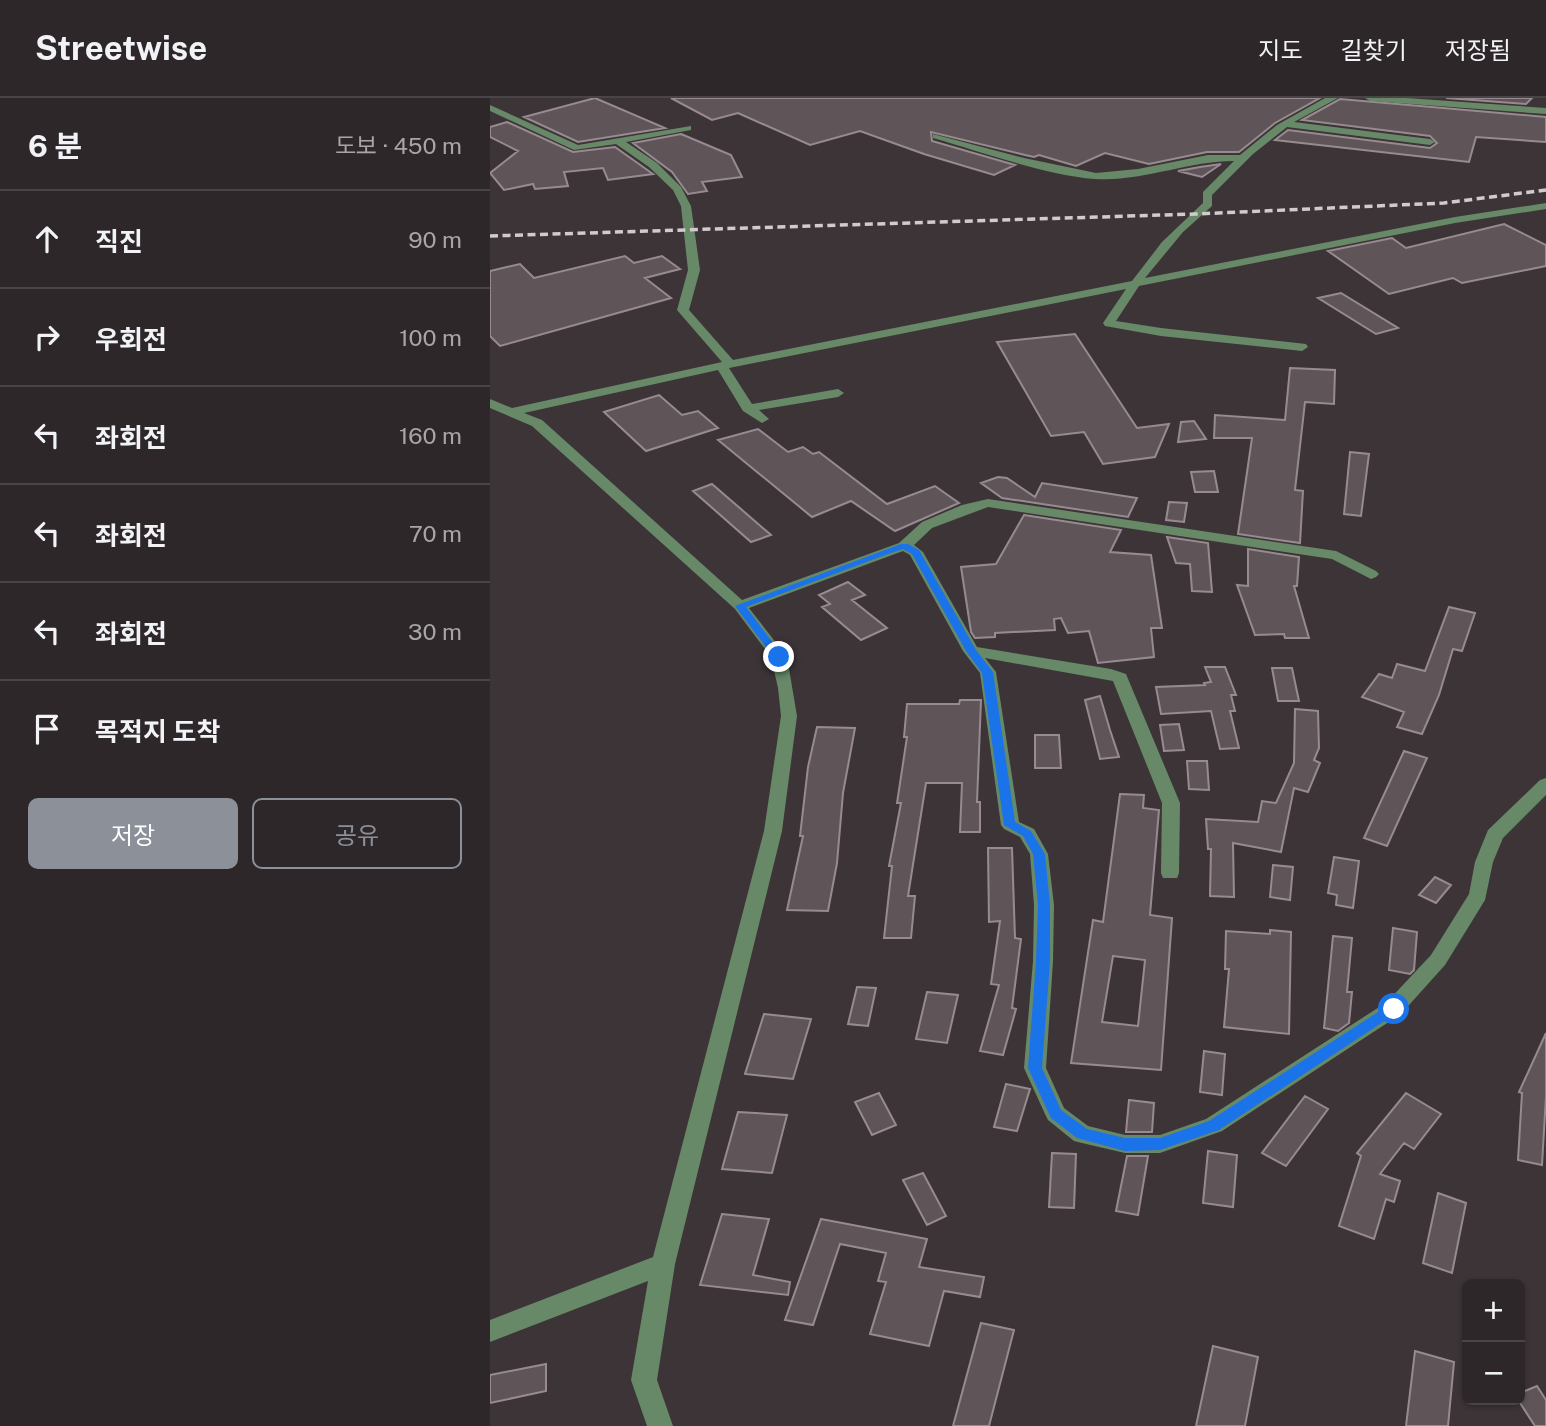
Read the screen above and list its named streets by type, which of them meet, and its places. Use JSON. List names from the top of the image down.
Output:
{
  "page": {
    "header": "Streetwise",
    "nav": ["지도", "길찾기", "저장됨"],
    "heading": ["6 분", "도보 · 450 m"],
    "list": [
      ["직진", "90 m"],
      ["우회전", "100 m"],
      ["좌회전", "160 m"],
      ["좌회전", "70 m"],
      ["좌회전", "30 m"],
      "목적지 도착"
    ],
    "buttons": ["저장", "공유"],
    "map_buttons": ["+", "−"]
  }
}
